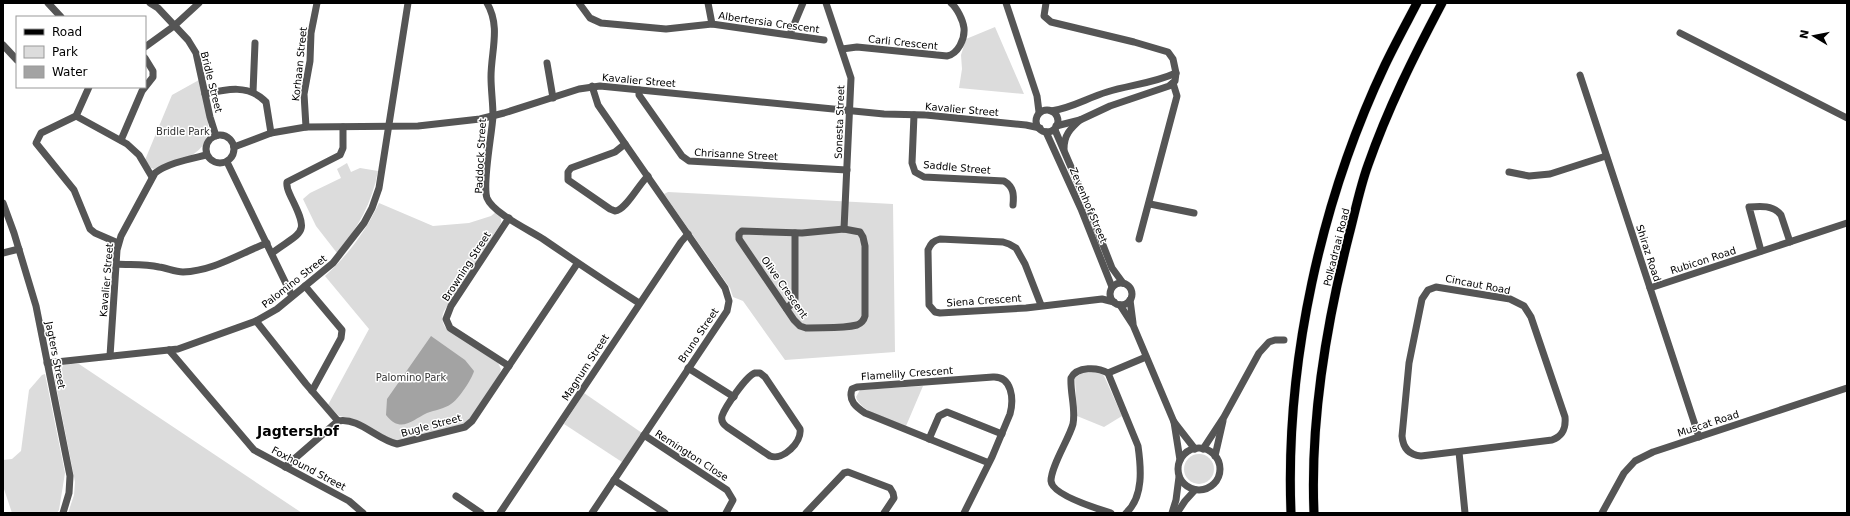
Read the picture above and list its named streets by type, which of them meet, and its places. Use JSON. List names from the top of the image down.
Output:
{
  "streets": {
    "main road": ["Polkadraai Road"],
    "street": [
      "Albertersia Crescent",
      "Carli Crescent",
      "Korhaan Street",
      "Kavalier Street",
      "Bridle Street",
      "Sonesta Street",
      "Chrisanne Street",
      "Paddock Street",
      "Saddle Street",
      "Zevenhof Street",
      "Shiraz Road",
      "Rubicon Road",
      "Browning Street",
      "Palomino Street",
      "Cincaut Road",
      "Olive Crescent",
      "Siena Crescent",
      "Bruno Street",
      "Jagters Street",
      "Magnum Street",
      "Flamelily Crescent",
      "Muscat Road",
      "Bugle Street",
      "Remington Close",
      "Foxhound Street"
    ]
  },
  "crossings": [
    ["Carli Crescent", "Sonesta Street"],
    ["Korhaan Street", "Kavalier Street"],
    ["Kavalier Street", "Bridle Street"],
    ["Kavalier Street", "Sonesta Street"],
    ["Kavalier Street", "Chrisanne Street"],
    ["Kavalier Street", "Paddock Street"],
    ["Kavalier Street", "Saddle Street"],
    ["Kavalier Street", "Zevenhof Street"],
    ["Kavalier Street", "Palomino Street"],
    ["Kavalier Street", "Bruno Street"],
    ["Sonesta Street", "Chrisanne Street"],
    ["Sonesta Street", "Olive Crescent"],
    ["Paddock Street", "Browning Street"],
    ["Paddock Street", "Magnum Street"],
    ["Paddock Street", "Bugle Street"],
    ["Zevenhof Street", "Siena Crescent"],
    ["Shiraz Road", "Rubicon Road"],
    ["Shiraz Road", "Muscat Road"],
    ["Browning Street", "Bugle Street"],
    ["Palomino Street", "Jagters Street"],
    ["Palomino Street", "Foxhound Street"],
    ["Bruno Street", "Magnum Street"],
    ["Bruno Street", "Remington Close"]
  ],
  "districts": ["Jagtershof"],
  "parks": ["Bridle Park", "Palomino Park"],
  "legend": ["Road", "Park", "Water"],
  "north": "left"
}
